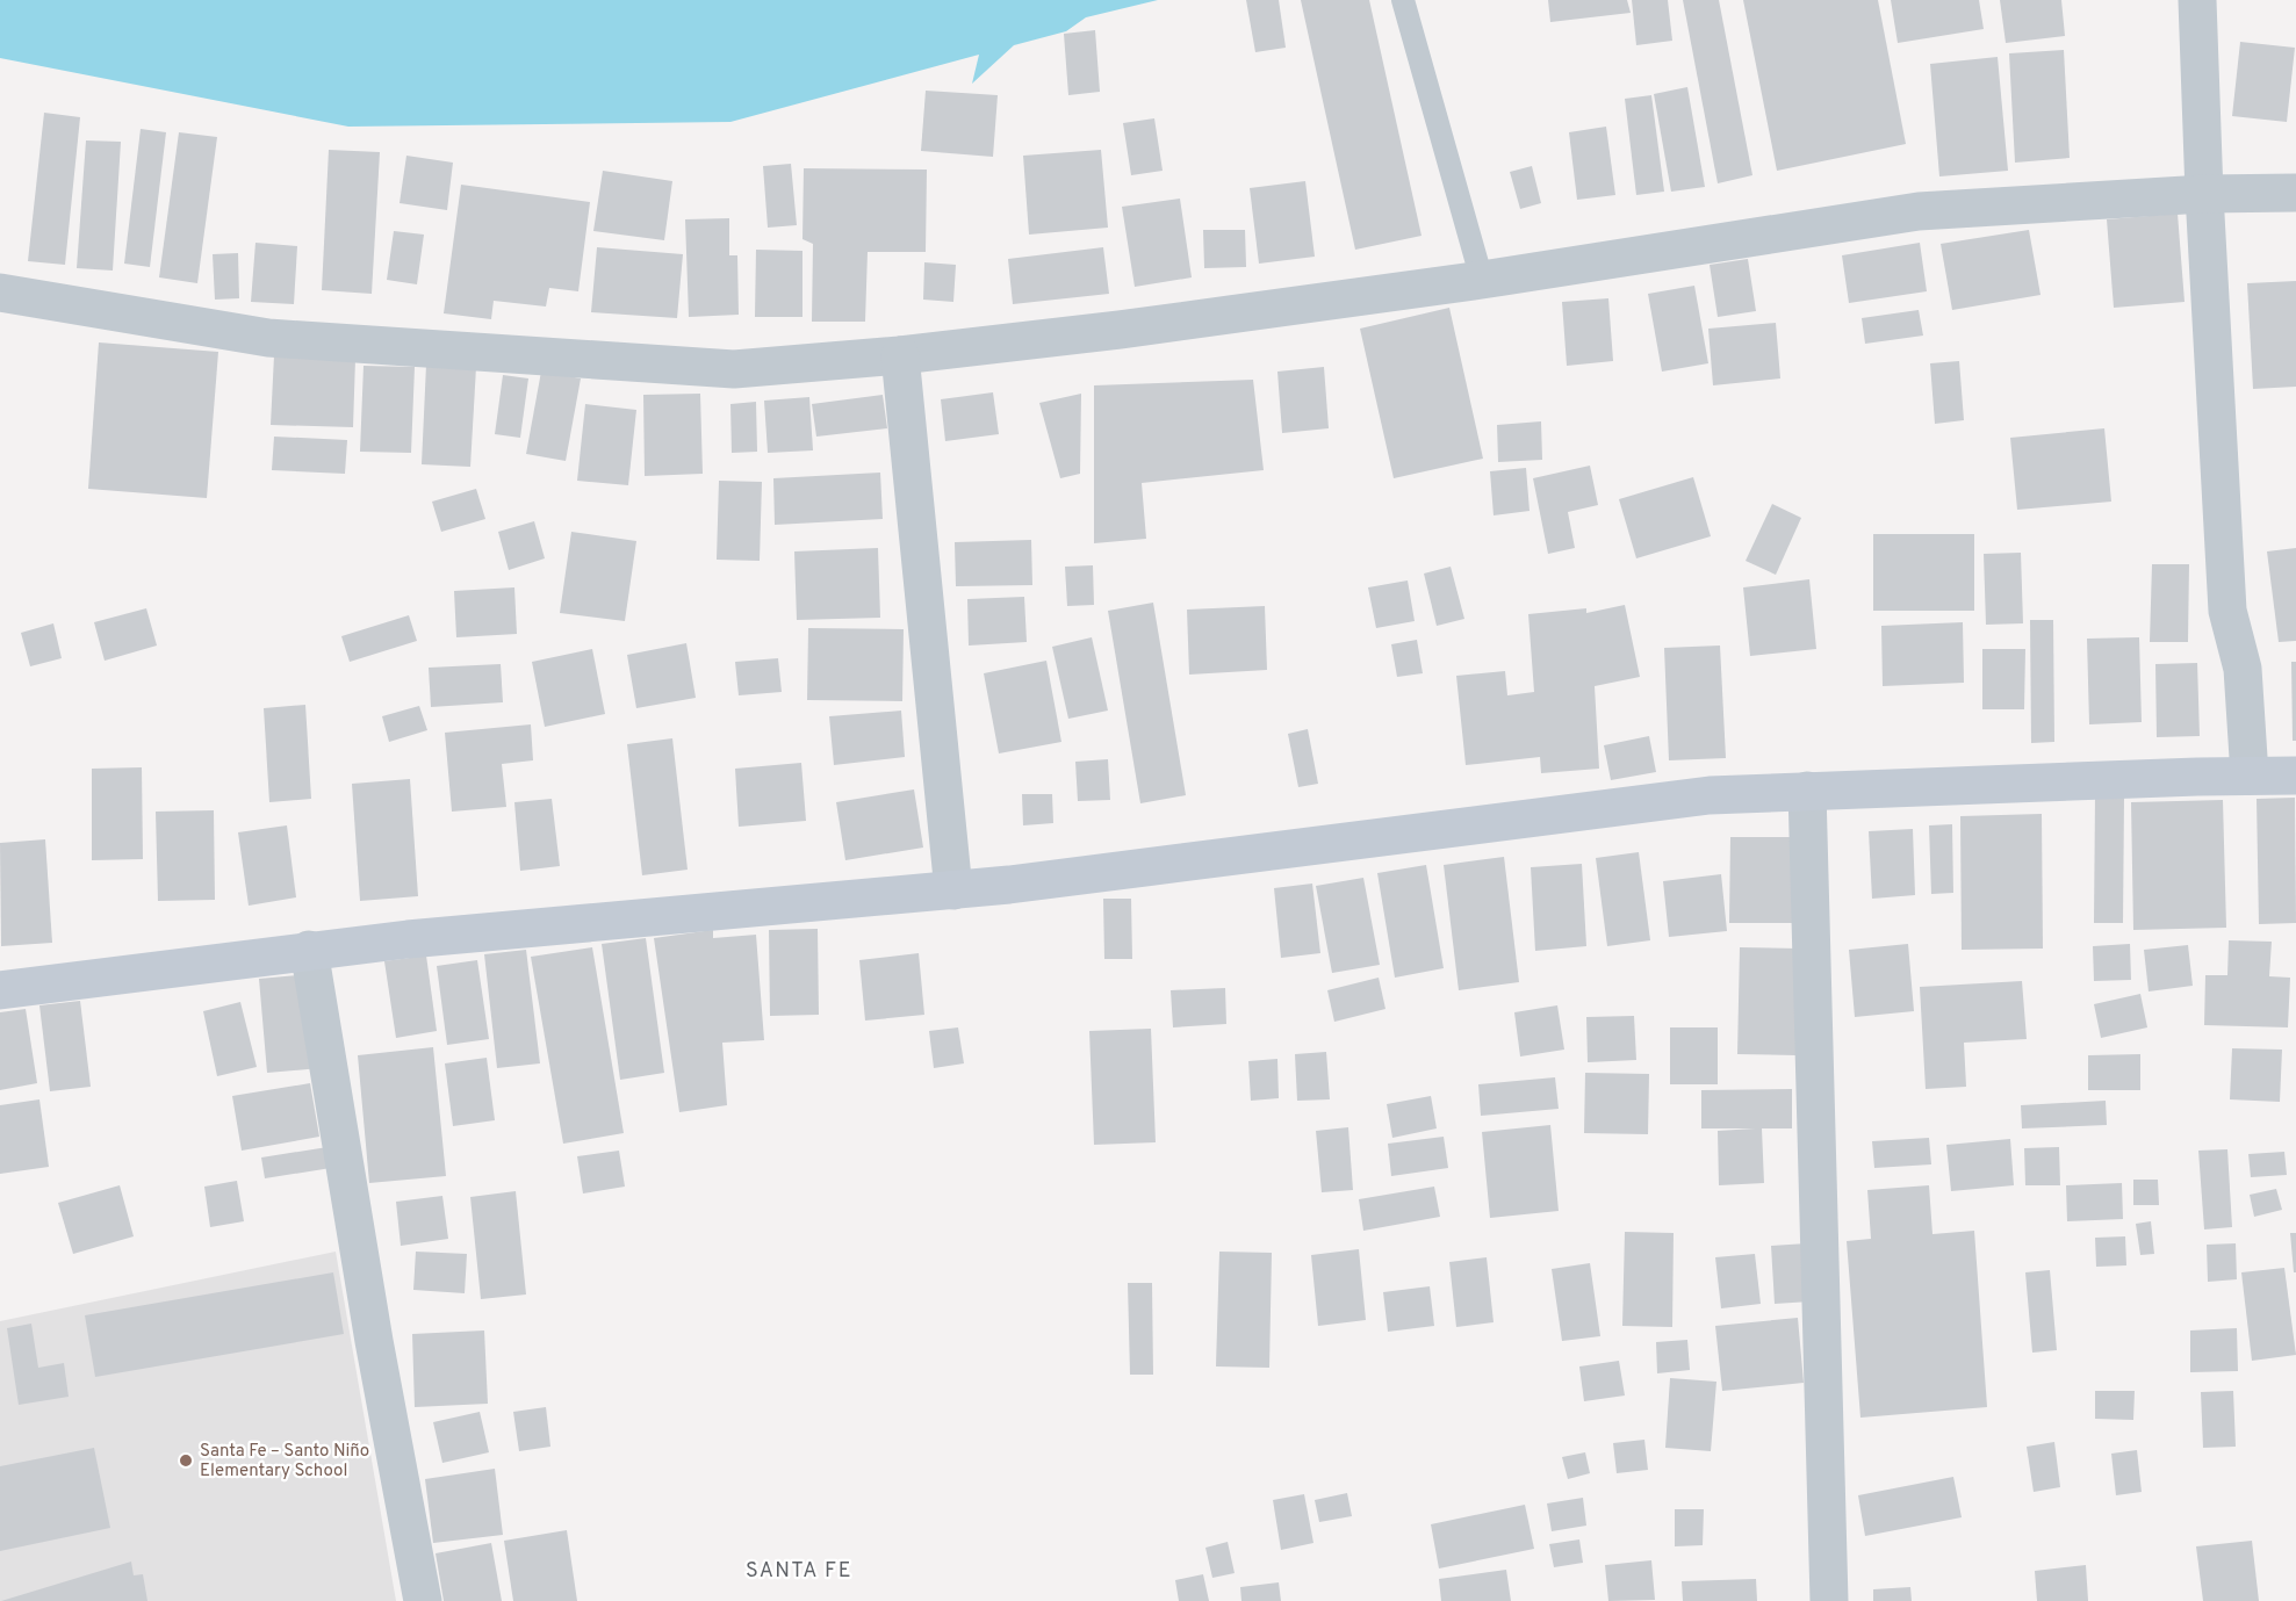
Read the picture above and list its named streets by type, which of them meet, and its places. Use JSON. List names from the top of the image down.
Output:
{
  "districts": ["SANTA FE"],
  "places": ["Santa Fe – Santo Niño Elementary School"]
}
